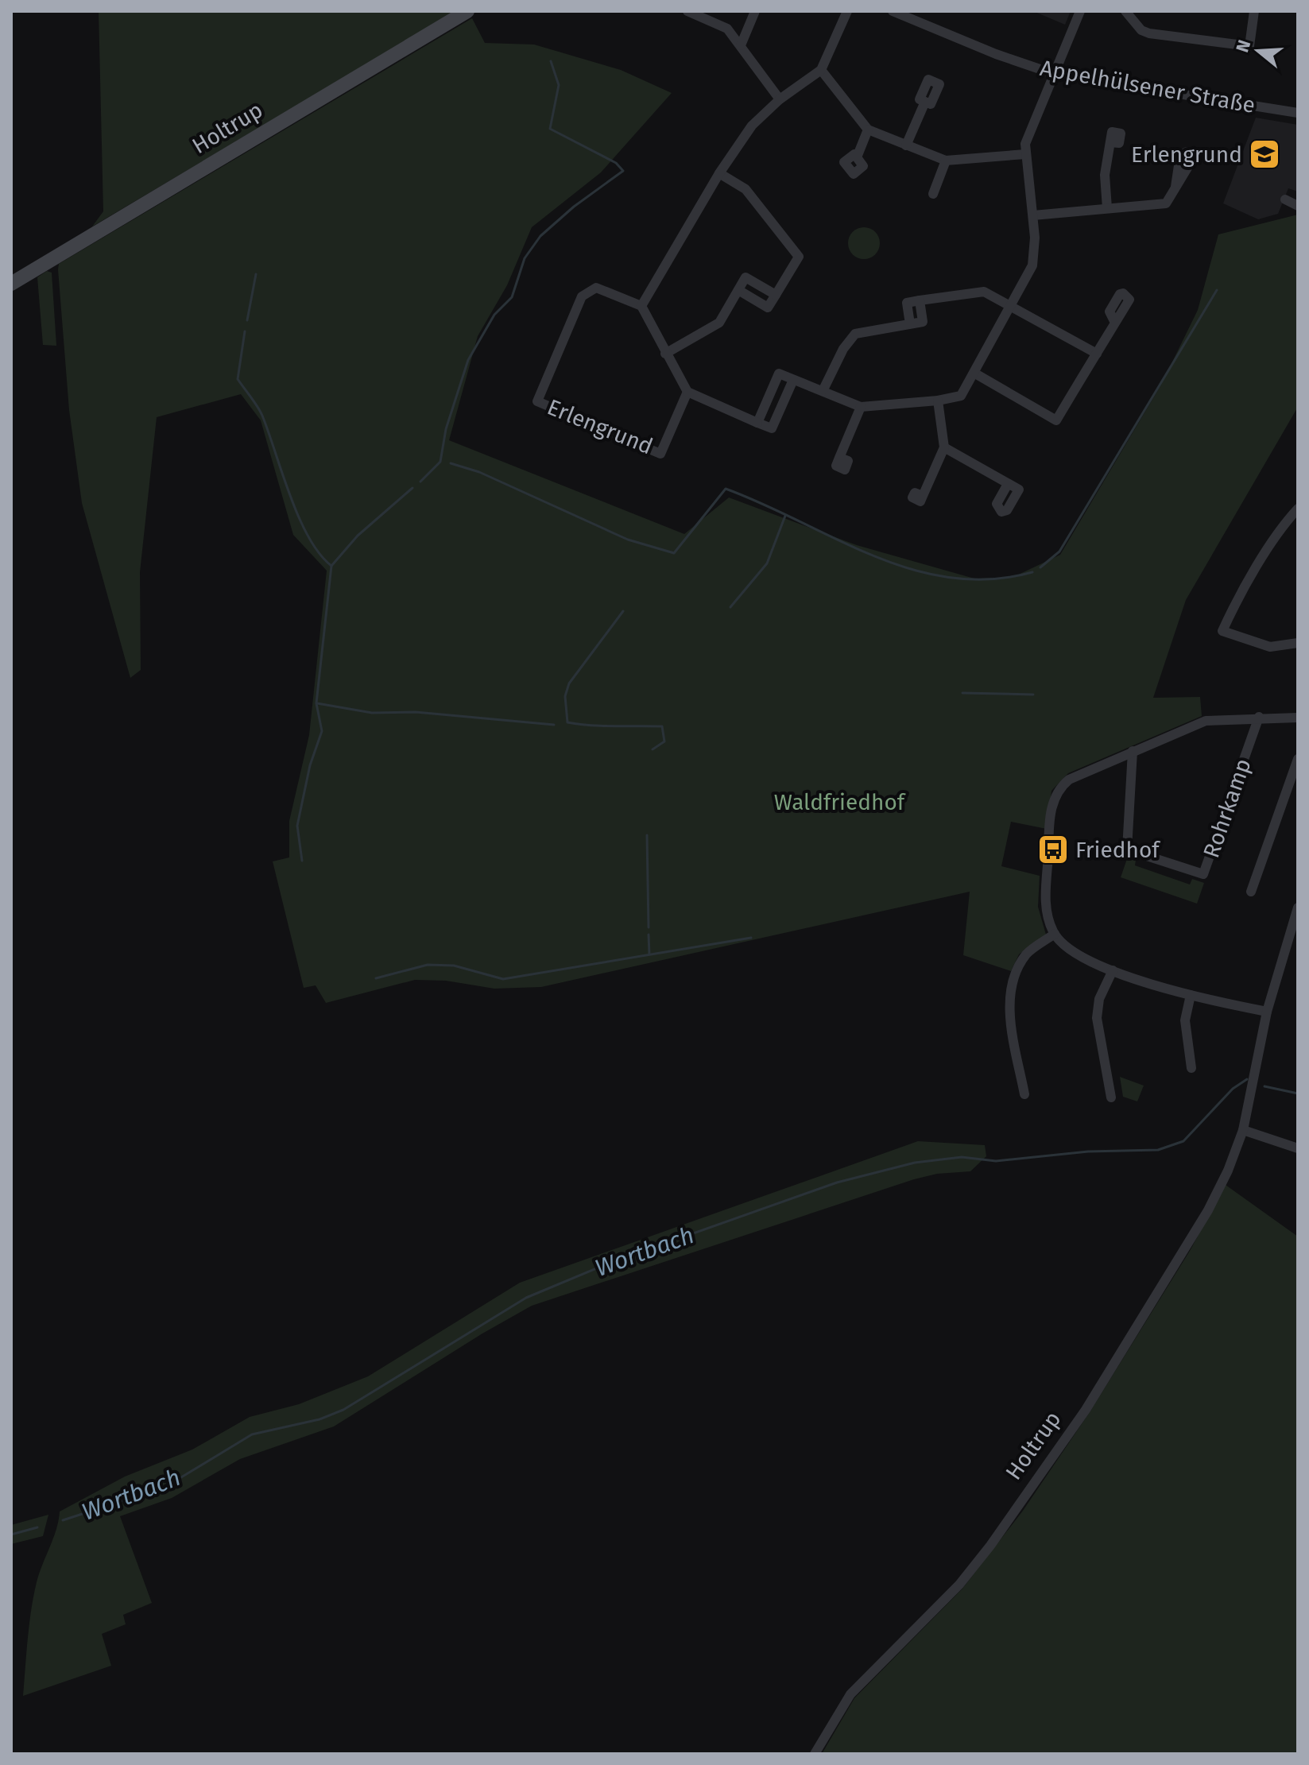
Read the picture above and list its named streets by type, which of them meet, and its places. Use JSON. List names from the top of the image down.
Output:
{
  "streets": {
    "main road": ["Holtrup"],
    "street": ["Appelhülsener Straße", "Erlengrund", "Rohrkamp"]
  },
  "water": ["Wortbach"],
  "parks": ["Waldfriedhof"],
  "places": {
    "school or university": ["Erlengrund"],
    "bus stop": ["Friedhof"]
  },
  "north": "left"
}
